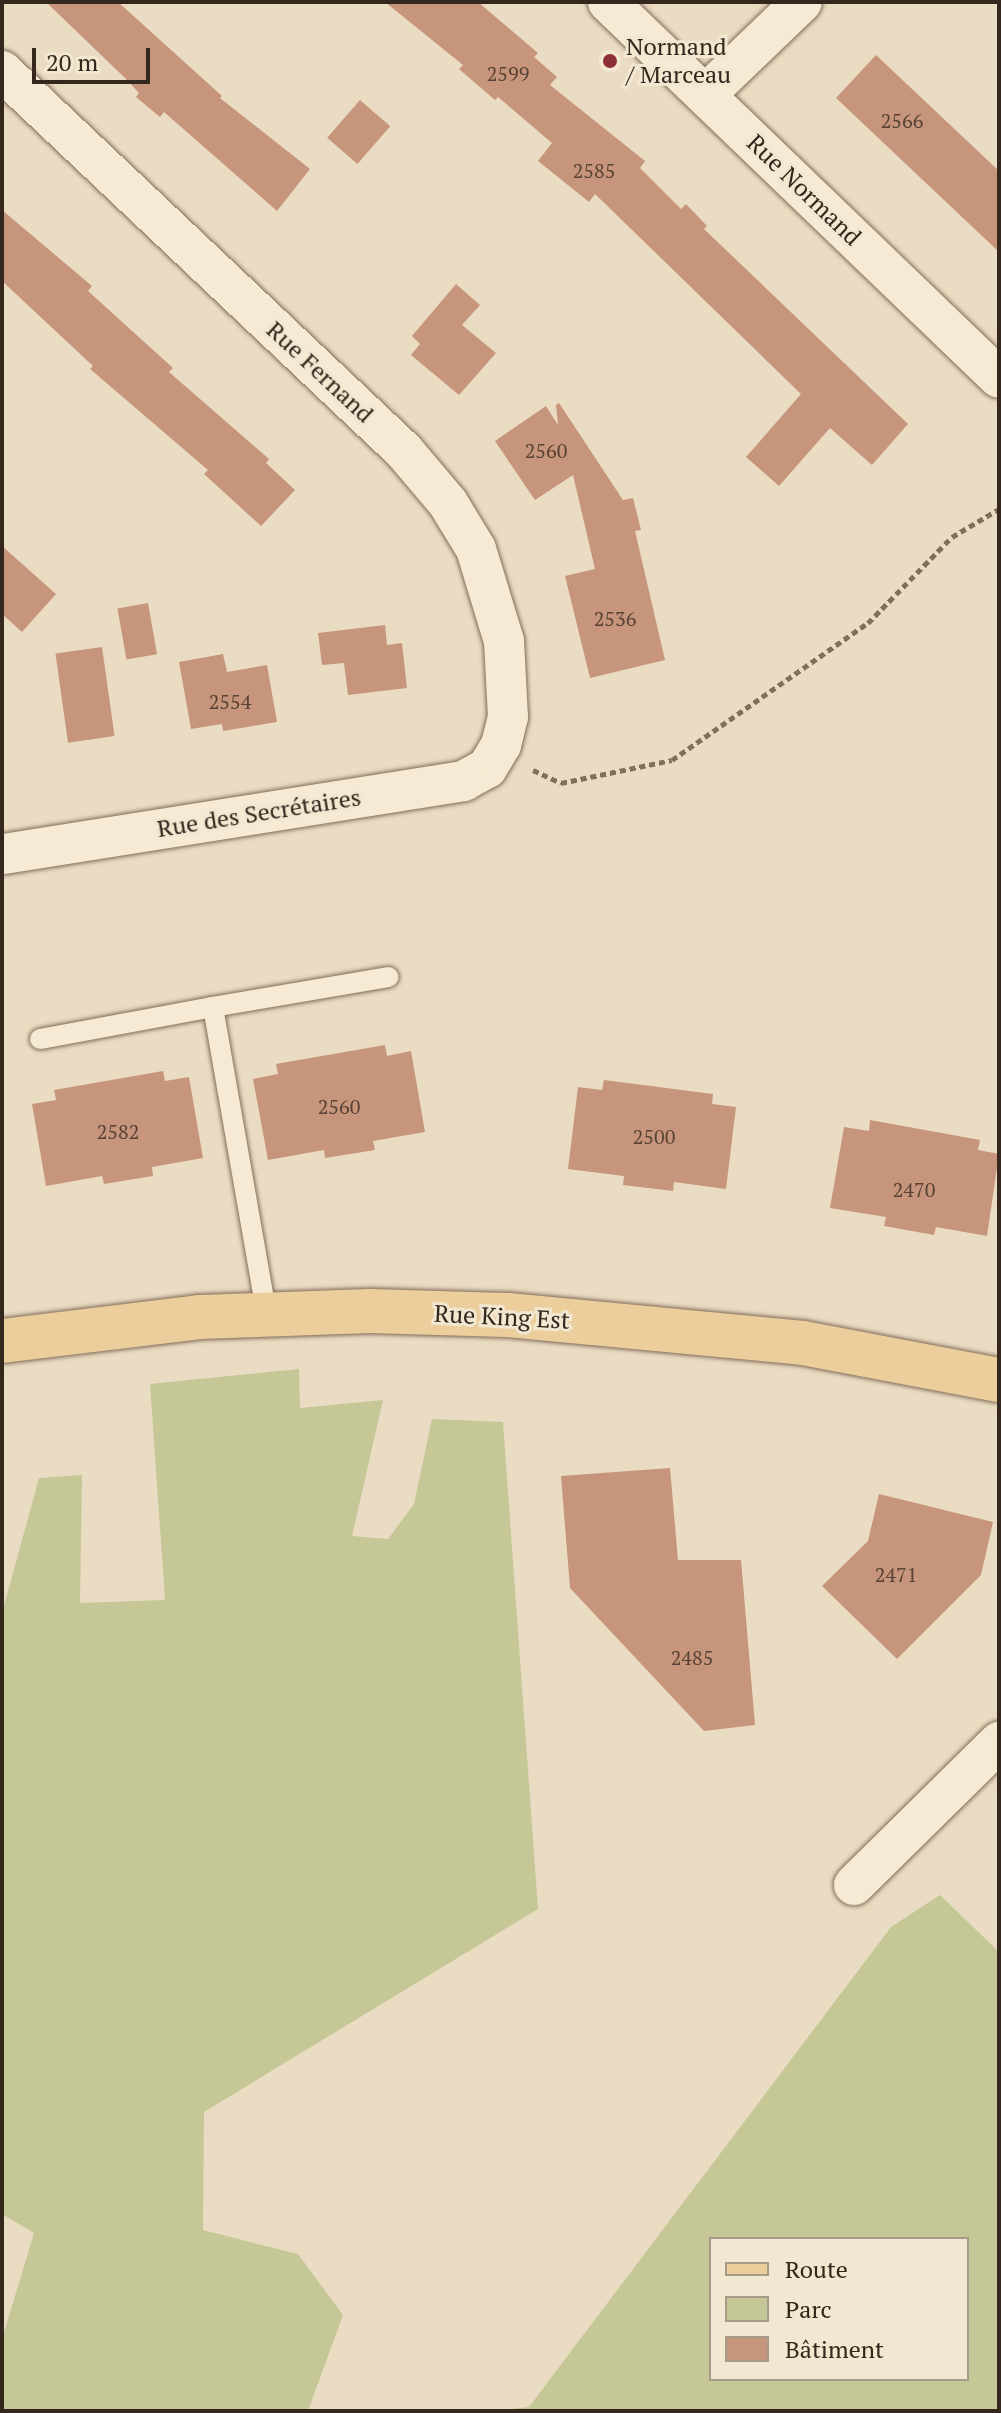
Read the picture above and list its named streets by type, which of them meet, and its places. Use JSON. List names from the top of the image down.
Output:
{
  "streets": {
    "main road": ["Rue King Est"],
    "street": ["Rue Normand", "Rue Fernand", "Rue des Secrétaires"]
  },
  "crossings": [
    ["Rue Fernand", "Rue des Secrétaires"]
  ],
  "places": ["Normand / Marceau"],
  "house_numbers": [
    "2599",
    "2566",
    "2585",
    "2560",
    "2536",
    "2554",
    "2560",
    "2582",
    "2500",
    "2470",
    "2471",
    "2485"
  ],
  "legend": ["Route", "Parc", "Bâtiment"],
  "scale_bar": "20 m"
}
